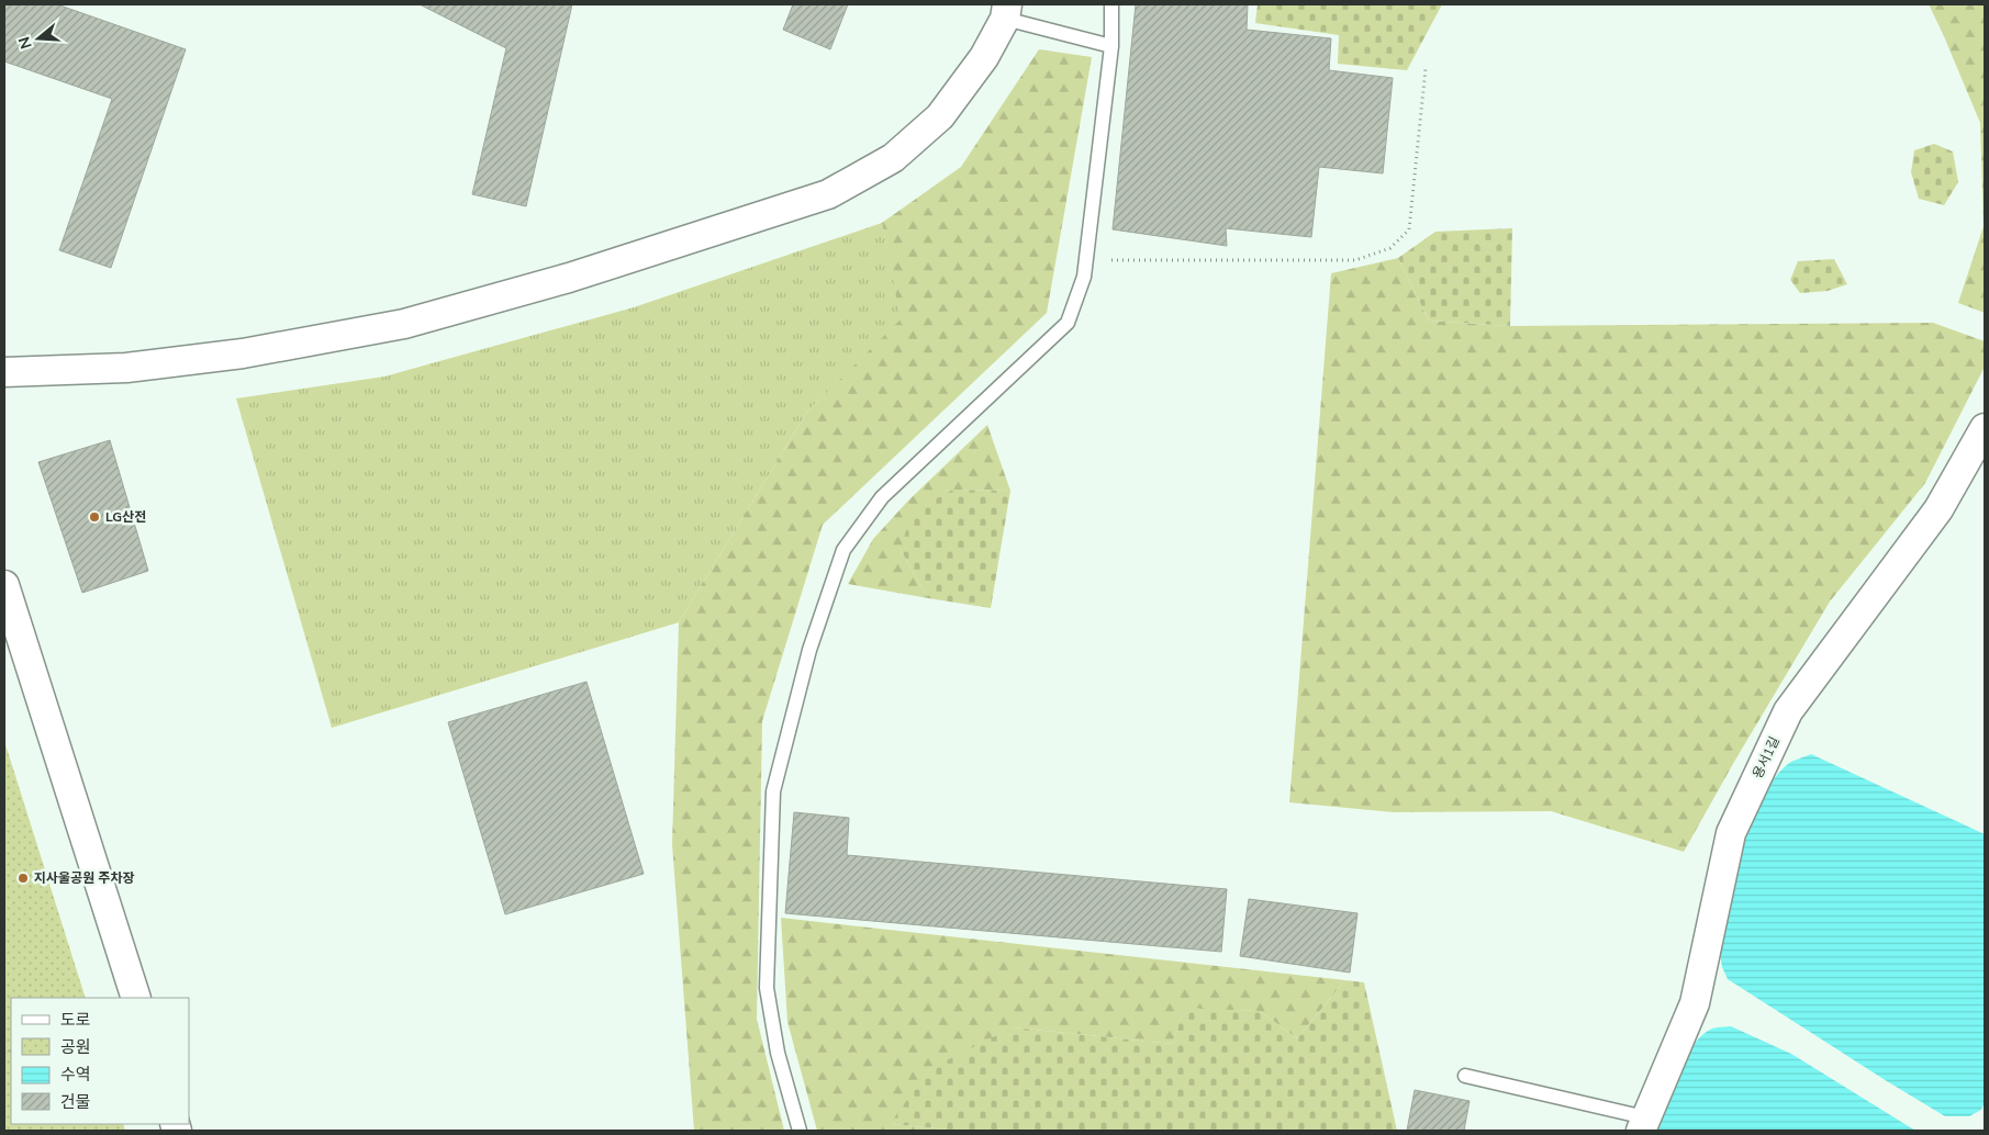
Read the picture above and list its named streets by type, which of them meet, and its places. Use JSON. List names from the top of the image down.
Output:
{
  "streets": {
    "street": ["용서1길"]
  },
  "places": ["LG산전", "지사울공원 주차장"],
  "legend": [
    "도로",
    "공원",
    "수역",
    "건물"
  ],
  "north": "left"
}
